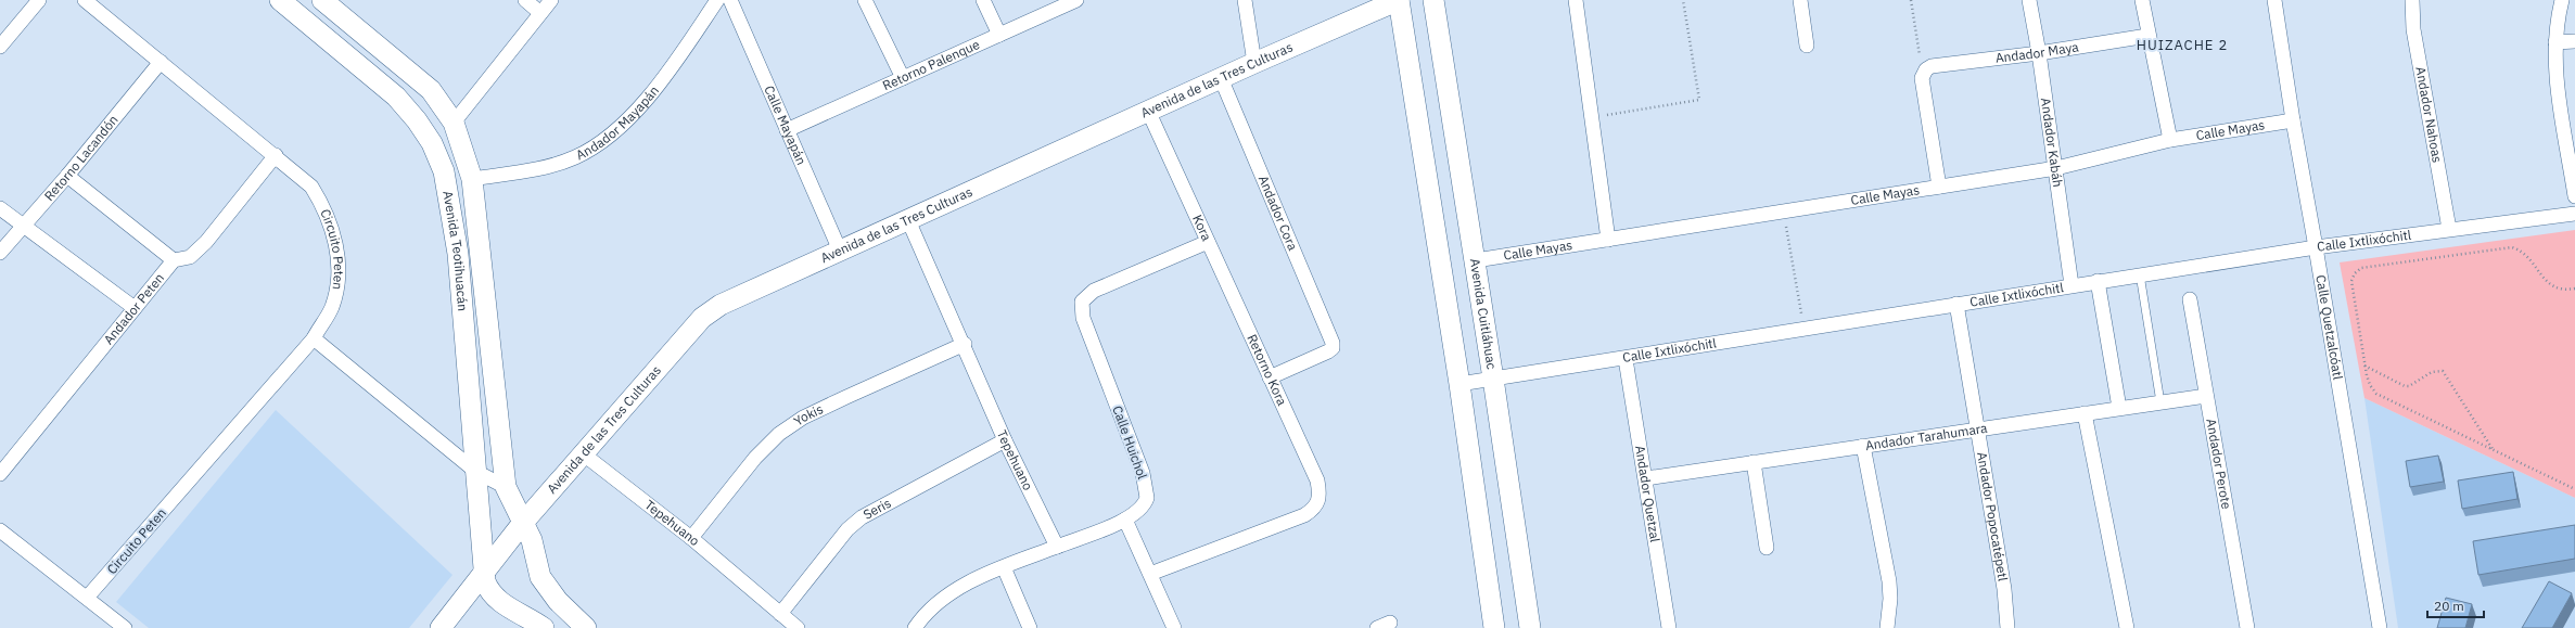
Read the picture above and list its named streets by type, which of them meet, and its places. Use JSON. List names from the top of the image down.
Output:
{
  "streets": {
    "street": [
      "Andador Maya",
      "Retorno Palenque",
      "Avenida de las Tres Culturas",
      "Andador Nahoas",
      "Andador Mayapán",
      "Calle Mayapán",
      "Calle Mayas",
      "Andador Kabáh",
      "Retorno Lacandón",
      "Andador Cora",
      "Kora",
      "Calle Ixtlixóchitl",
      "Circuito Peten",
      "Avenida Teotihuacán",
      "Andador Peten",
      "Avenida Cuitláhuac",
      "Calle Quetzalcóatl",
      "Retorno Kora",
      "Yokis",
      "Andador Tarahumara",
      "Calle Huichol",
      "Tepehuano",
      "Andador Perote",
      "Andador Quetzal",
      "Seris",
      "Andador Popocatépetl"
    ]
  },
  "crossings": [
    ["Andador Maya", "Andador Kabáh"],
    ["Retorno Palenque", "Calle Mayapán"],
    ["Avenida de las Tres Culturas", "Calle Mayapán"],
    ["Avenida de las Tres Culturas", "Andador Cora"],
    ["Avenida de las Tres Culturas", "Kora"],
    ["Avenida de las Tres Culturas", "Avenida Teotihuacán"],
    ["Avenida de las Tres Culturas", "Tepehuano"],
    ["Andador Nahoas", "Calle Ixtlixóchitl"],
    ["Andador Mayapán", "Avenida Teotihuacán"],
    ["Calle Mayas", "Andador Kabáh"],
    ["Calle Mayas", "Avenida Cuitláhuac"],
    ["Calle Mayas", "Calle Quetzalcóatl"],
    ["Andador Kabáh", "Calle Ixtlixóchitl"],
    ["Retorno Lacandón", "Circuito Peten"],
    ["Andador Cora", "Retorno Kora"],
    ["Kora", "Retorno Kora"],
    ["Kora", "Calle Huichol"],
    ["Calle Ixtlixóchitl", "Avenida Cuitláhuac"],
    ["Calle Ixtlixóchitl", "Calle Quetzalcóatl"],
    ["Calle Ixtlixóchitl", "Andador Quetzal"],
    ["Calle Ixtlixóchitl", "Andador Popocatépetl"],
    ["Yokis", "Tepehuano"],
    ["Andador Tarahumara", "Andador Perote"],
    ["Andador Tarahumara", "Andador Quetzal"],
    ["Andador Tarahumara", "Andador Popocatépetl"],
    ["Tepehuano", "Seris"]
  ],
  "districts": ["HUIZACHE 2"],
  "scale_bar": "20 m"
}
